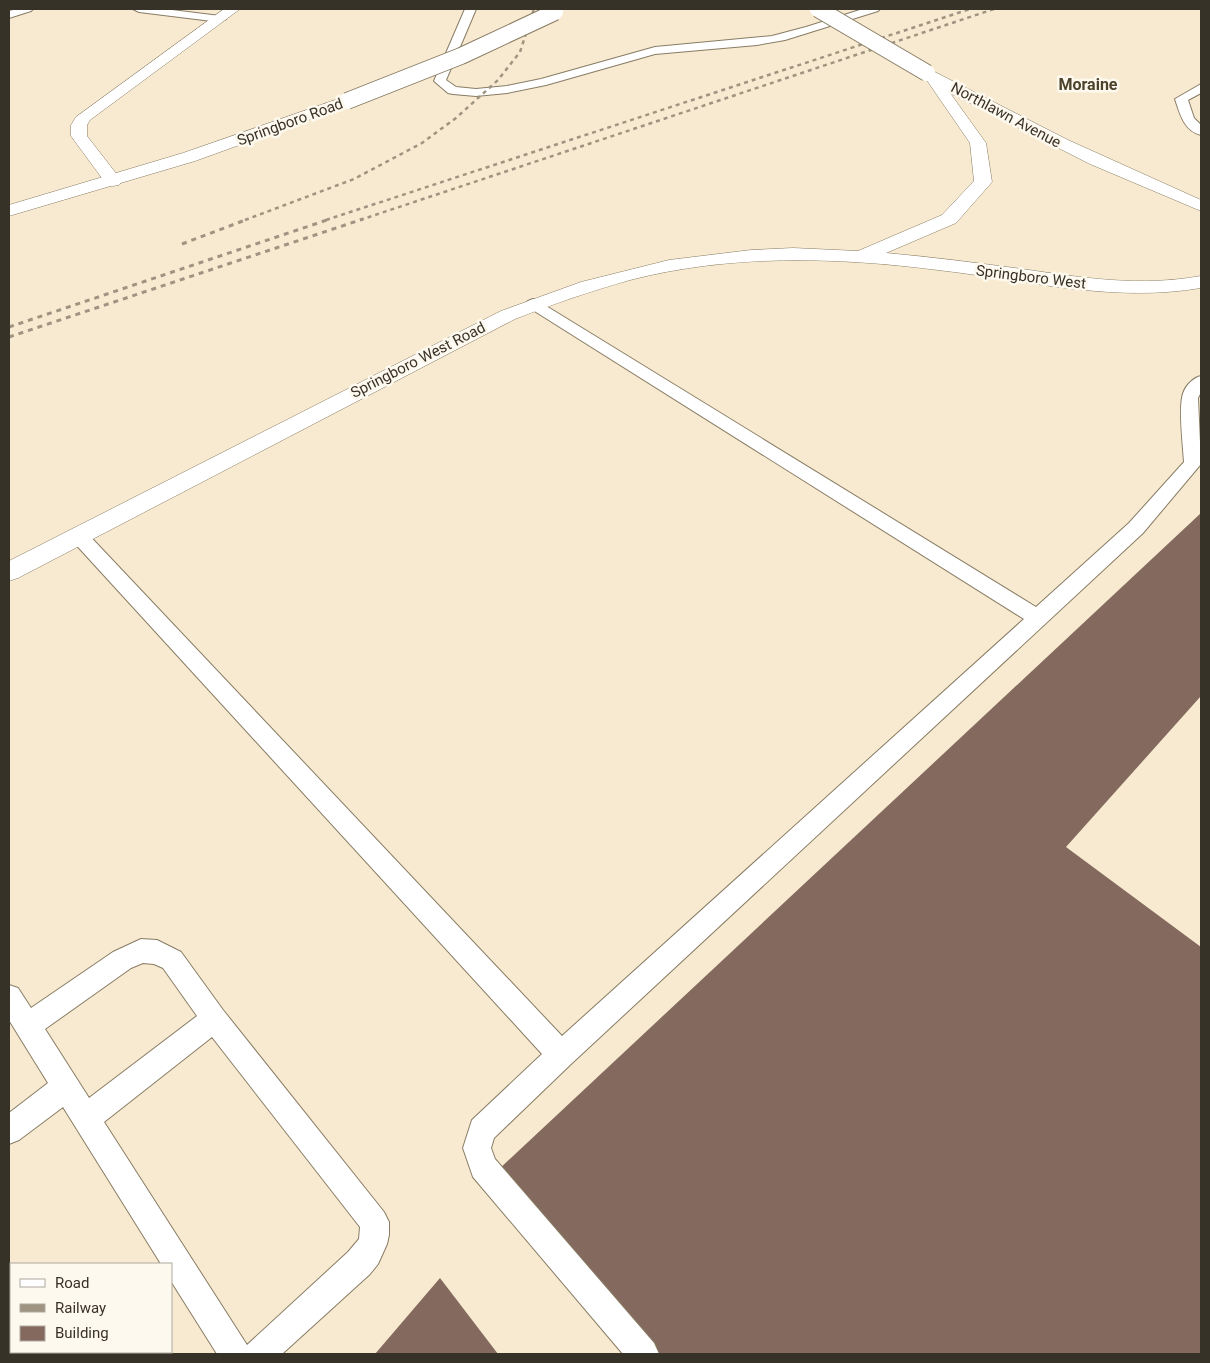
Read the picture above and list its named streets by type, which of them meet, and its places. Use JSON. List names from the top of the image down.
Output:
{
  "streets": {
    "street": [
      "Northlawn Avenue",
      "Springboro Road",
      "Springboro West",
      "Springboro West Road"
    ]
  },
  "crossings": [
    ["Springboro West", "Springboro West Road"]
  ],
  "districts": ["Moraine"],
  "legend": ["Road", "Railway", "Building"]
}
